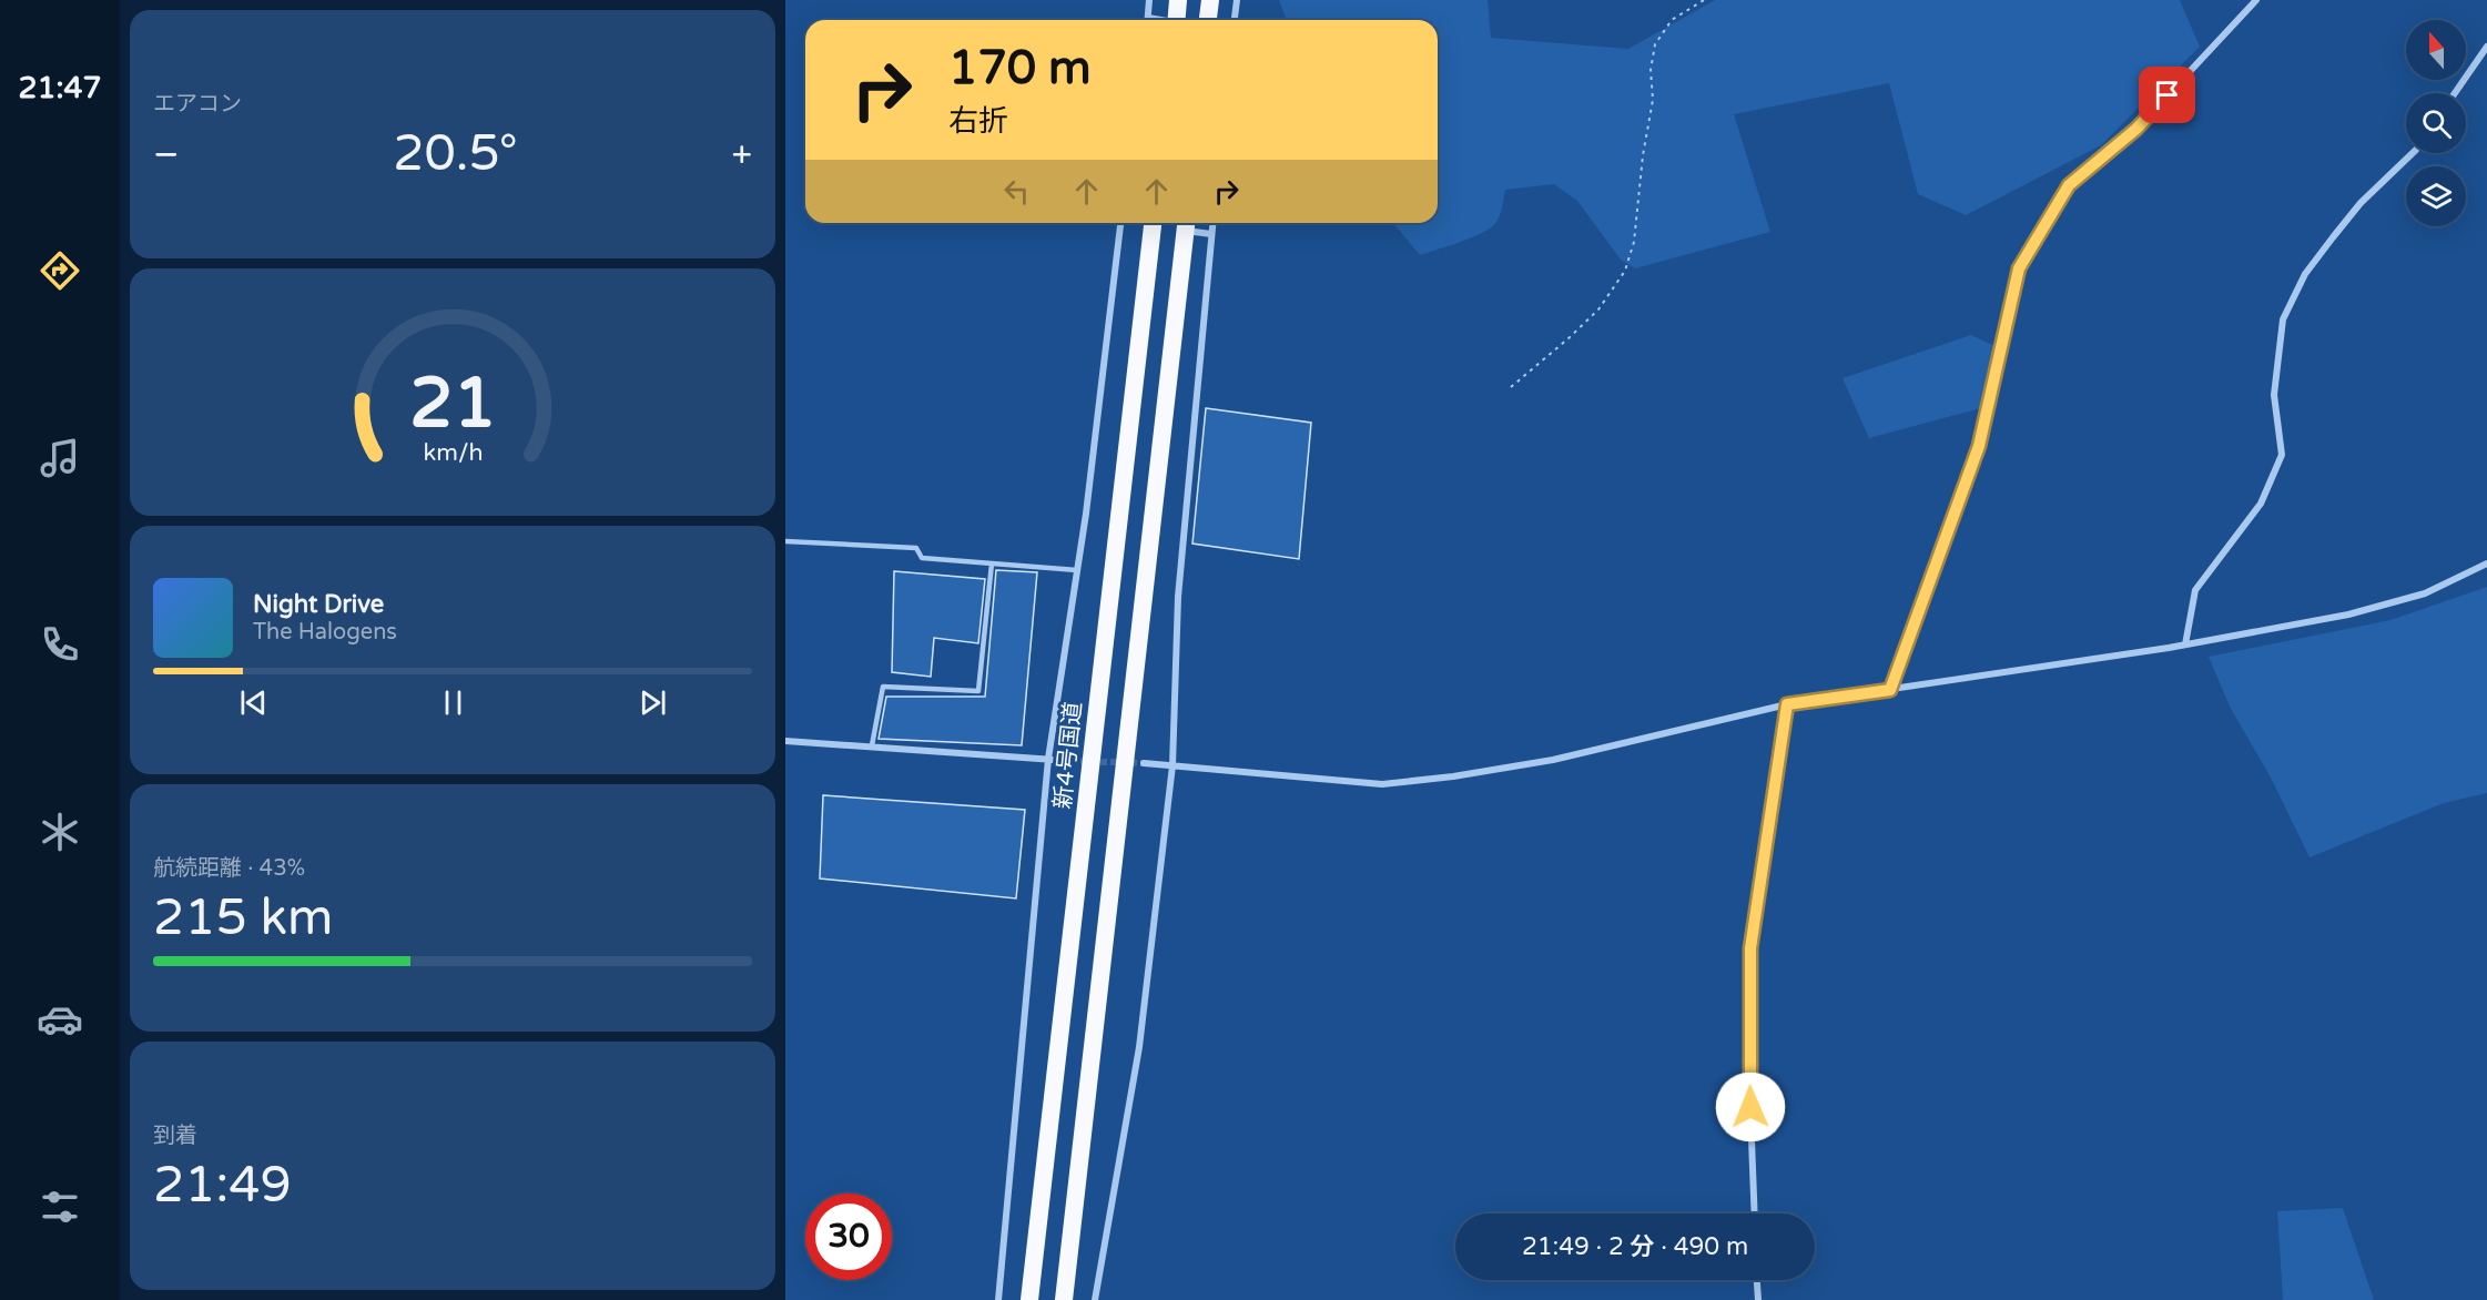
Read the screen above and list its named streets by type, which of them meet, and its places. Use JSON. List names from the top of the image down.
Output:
{
  "streets": {
    "highway": ["新4号国道"]
  },
  "north": "top",
  "page": {
    "tabs": "21:47",
    "tile": [
      "エアコン",
      ["航続距離 · 43%", "215 km"],
      ["到着", "21:49"]
    ],
    "turn": ["170 m", "右折"],
    "heat": ["−", "20.5°", "+"],
    "song": ["Night Drive", "The Halogens"],
    "limit": "30",
    "trip": "21:49 · 2 分 · 490 m",
    "gauge": ["21", "km/h"]
  }
}
